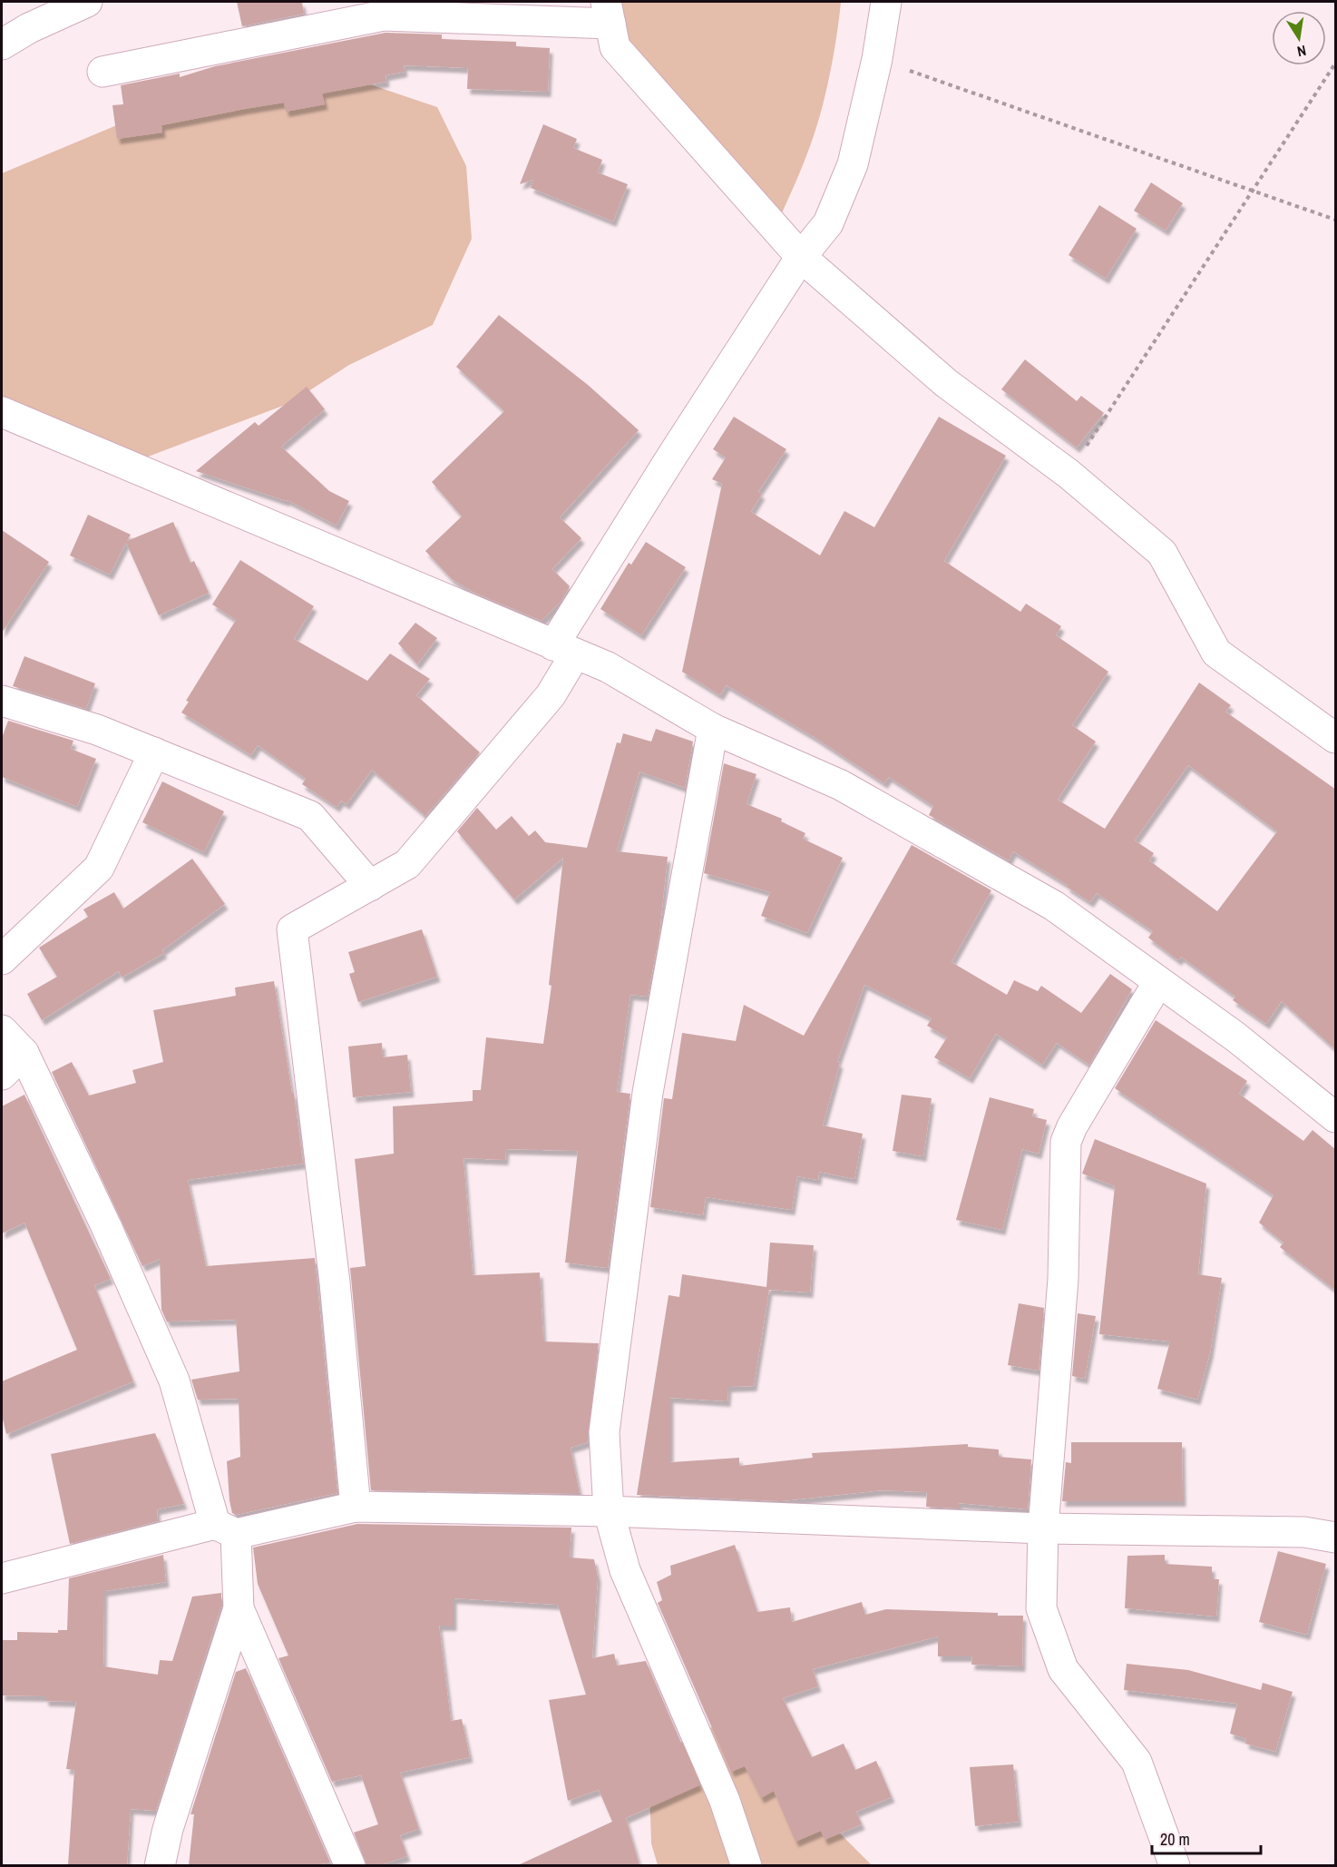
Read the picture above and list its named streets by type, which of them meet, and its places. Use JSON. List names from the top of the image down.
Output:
{
  "scale_bar": "20 m",
  "north": "bottom"
}
